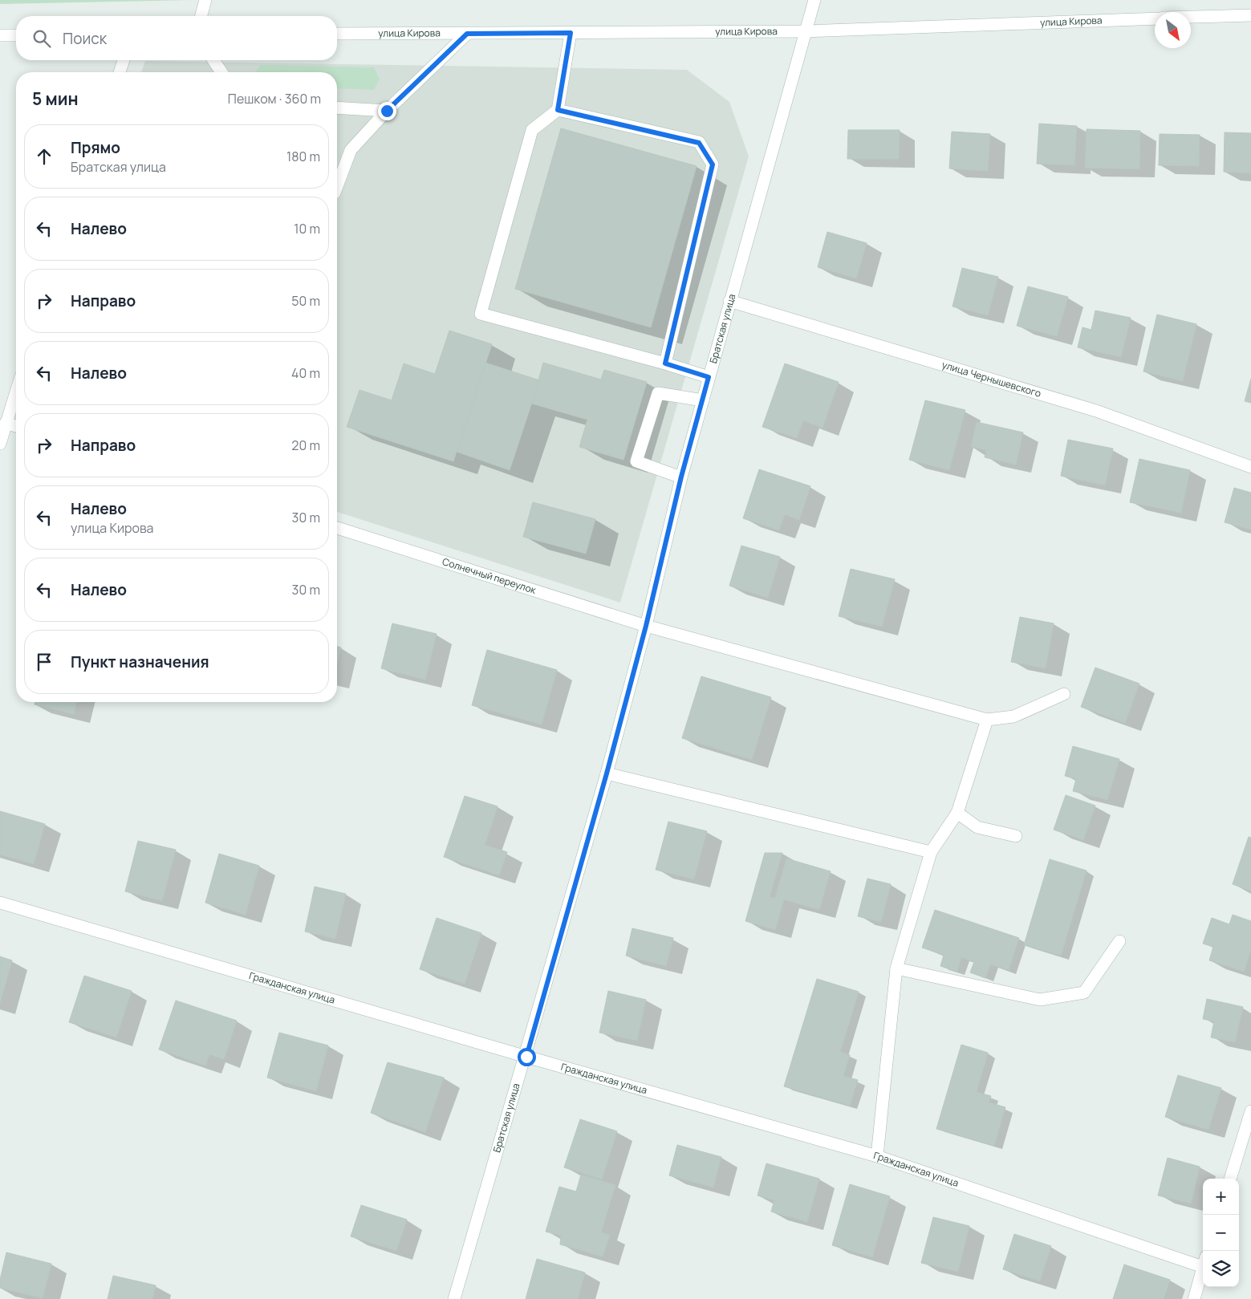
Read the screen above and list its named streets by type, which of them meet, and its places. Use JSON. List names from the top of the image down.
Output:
{
  "streets": {
    "street": [
      "улица Кирова",
      "Братская улица",
      "улица Чернышевского",
      "Солнечный переулок",
      "Гражданская улица"
    ]
  },
  "crossings": [
    ["улица Кирова", "Братская улица"],
    ["Братская улица", "улица Чернышевского"],
    ["Братская улица", "Солнечный переулок"],
    ["Братская улица", "Гражданская улица"]
  ],
  "north": "bottom right",
  "page": {
    "search": "Поиск",
    "heading": ["5 мин", "Пешком · 360 m"],
    "list": [
      ["Прямо", "Братская улица", "180 m"],
      ["Налево", "10 m"],
      ["Направо", "50 m"],
      ["Налево", "40 m"],
      ["Направо", "20 m"],
      ["Налево", "улица Кирова", "30 m"],
      ["Налево", "30 m"],
      "Пункт назначения"
    ],
    "map_buttons": ["+", "−"]
  }
}
